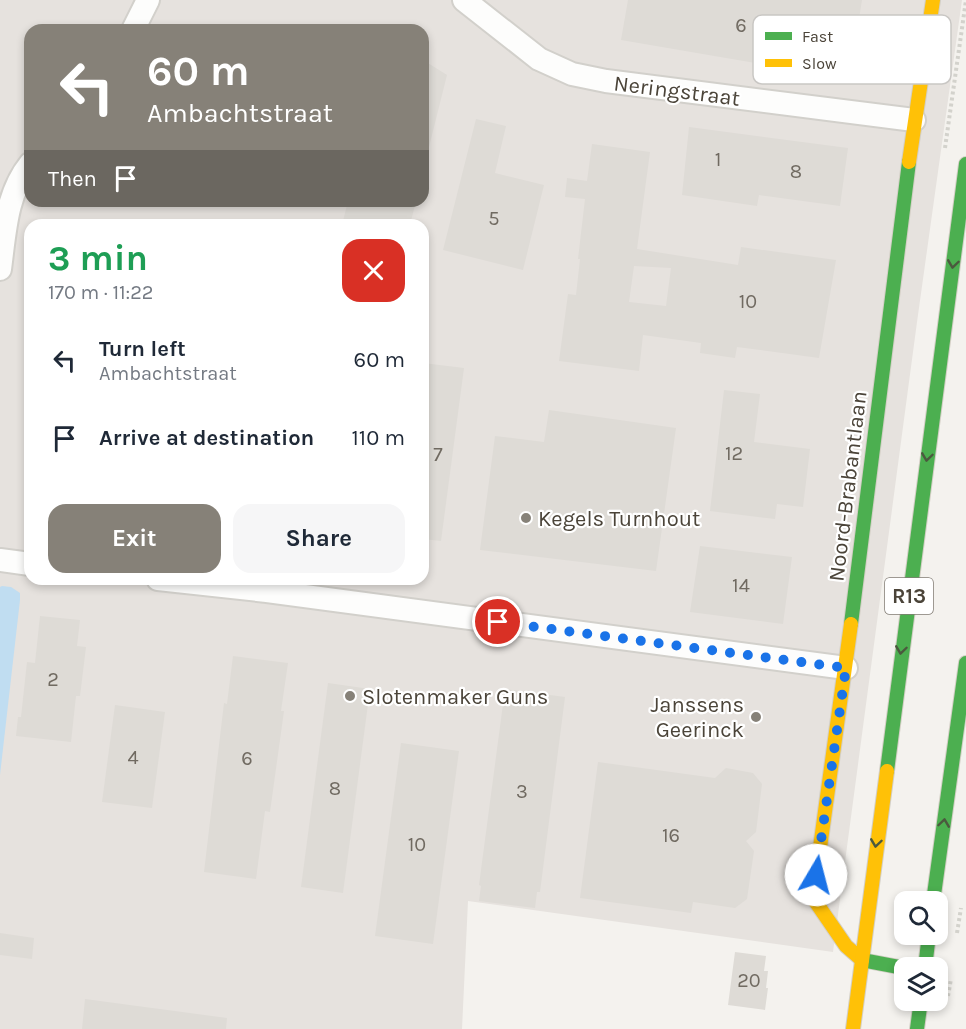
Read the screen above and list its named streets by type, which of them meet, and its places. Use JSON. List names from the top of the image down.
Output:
{
  "streets": {
    "main road": ["Noord-Brabantlaan", "R13"],
    "street": ["Neringstraat"]
  },
  "crossings": [
    ["Neringstraat", "Noord-Brabantlaan"],
    ["Noord-Brabantlaan", "R13"]
  ],
  "places": ["Kegels Turnhout", "Slotenmaker Guns", "Janssens Geerinck"],
  "house_numbers": [
    "6",
    "1",
    "8",
    "5",
    "10",
    "12",
    "7",
    "14",
    "2",
    "4",
    "6",
    "8",
    "3",
    "16",
    "10",
    "20"
  ],
  "legend": ["Fast", "Slow"],
  "page": {
    "turn": ["60 m", "Ambachtstraat"],
    "then": "Then",
    "heading": ["3 min", "170 m · 11:22"],
    "list": [
      {
        "name": "Turn left",
        "note": "Ambachtstraat",
        "value": "60 m"
      },
      {
        "name": "Arrive at destination",
        "value": "110 m"
      }
    ],
    "buttons": ["Exit", "Share"]
  }
}
